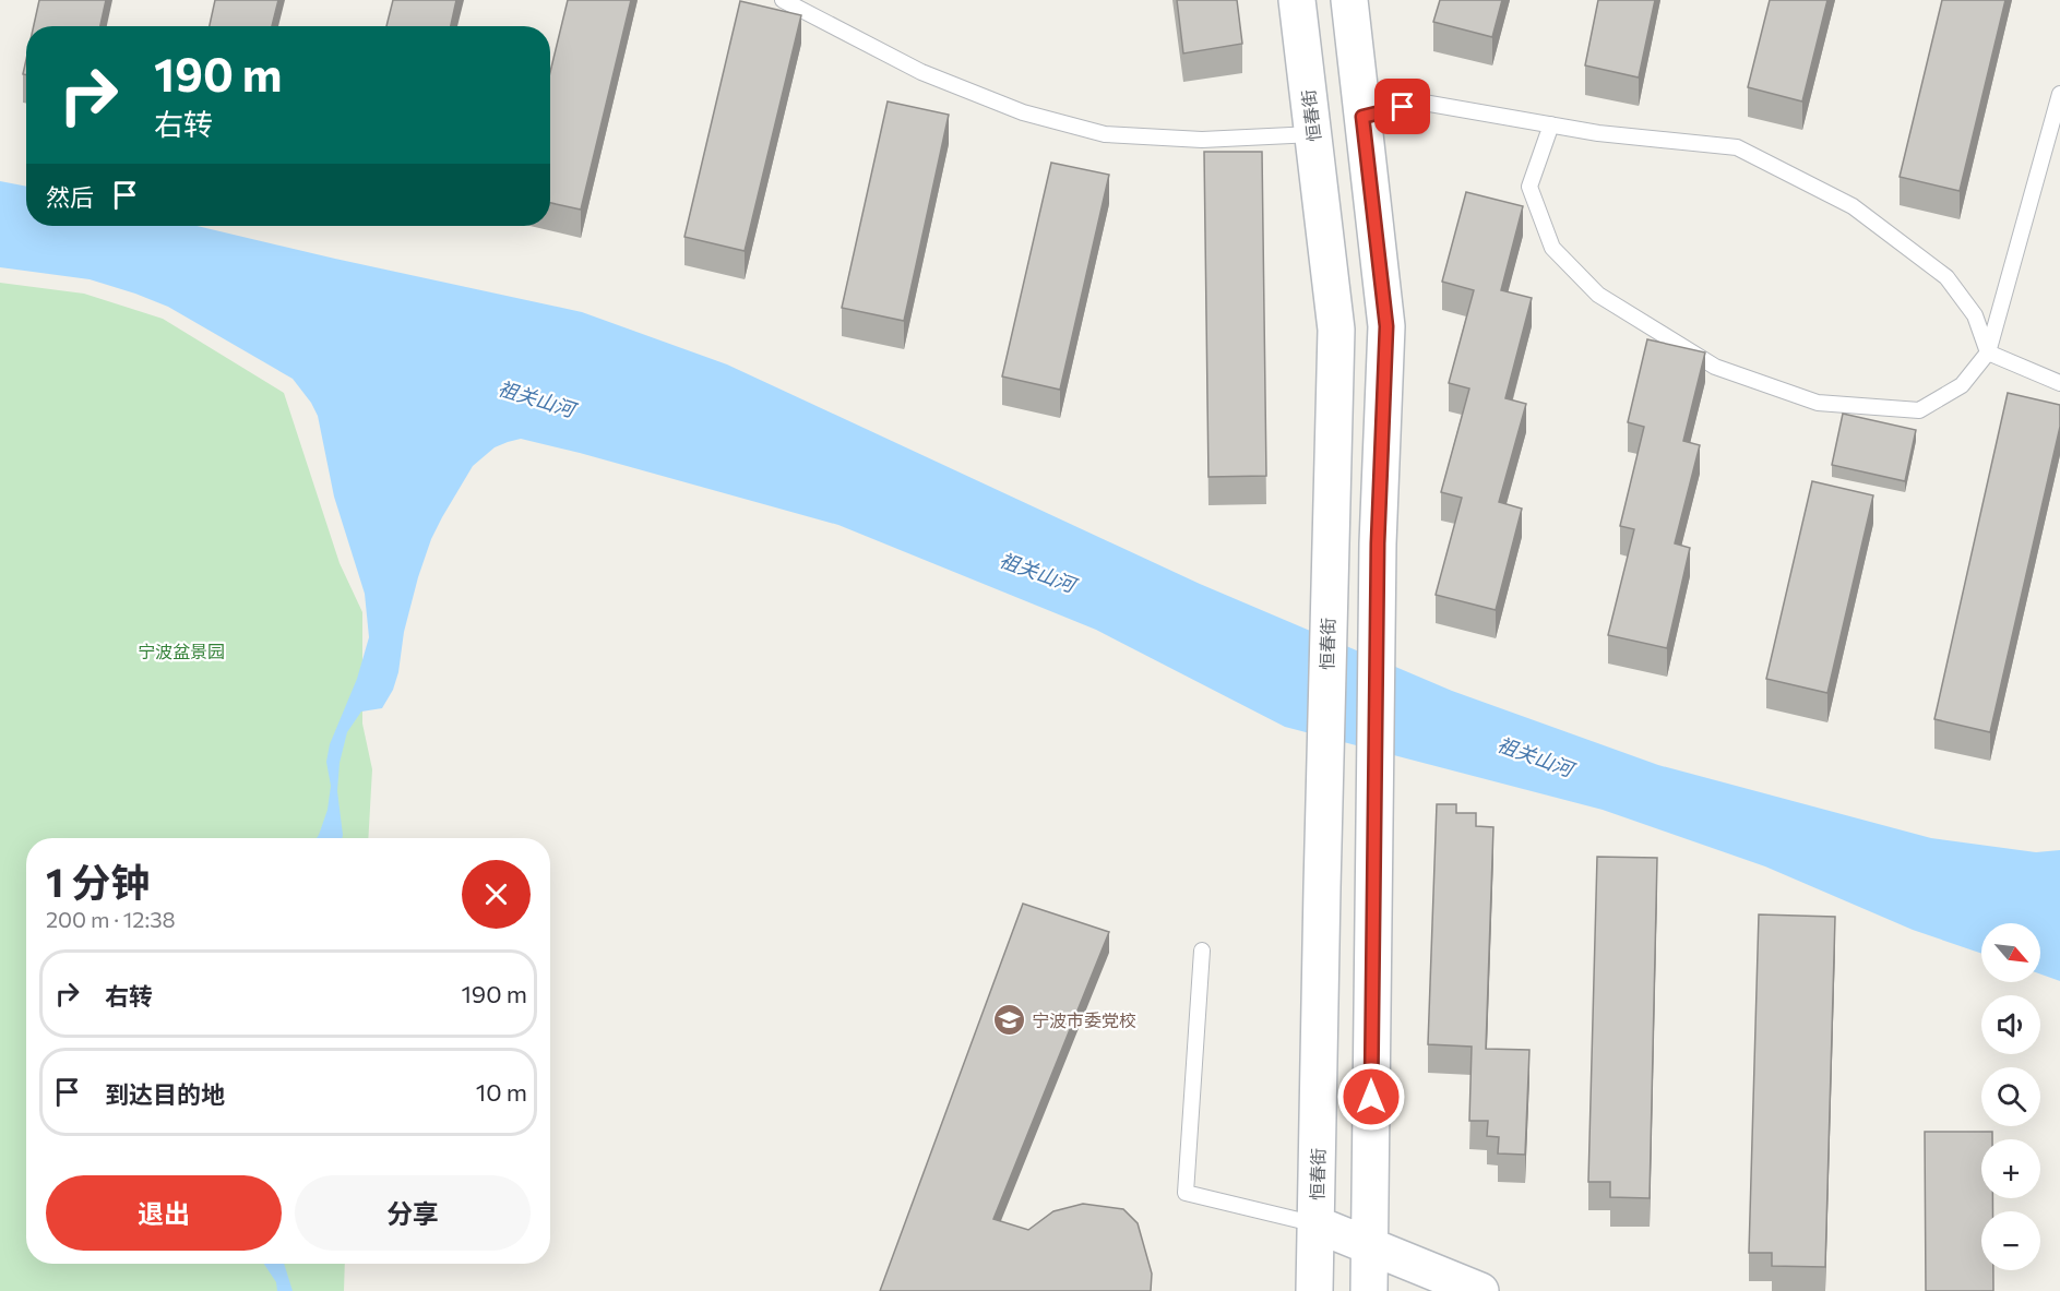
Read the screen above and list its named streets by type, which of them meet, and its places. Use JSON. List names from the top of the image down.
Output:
{
  "streets": {
    "main road": ["恒春街"]
  },
  "water": ["祖关山河"],
  "parks": ["宁波盆景园"],
  "places": {
    "school or university": ["宁波市委党校"]
  },
  "north": "bottom right",
  "page": {
    "turn": ["190 m", "右转"],
    "then": "然后",
    "heading": ["1 分钟", "200 m · 12:38"],
    "map_buttons": ["+", "−"],
    "list": [
      {
        "name": "右转",
        "value": "190 m"
      },
      {
        "name": "到达目的地",
        "value": "10 m"
      }
    ],
    "buttons": ["退出", "分享"]
  }
}
